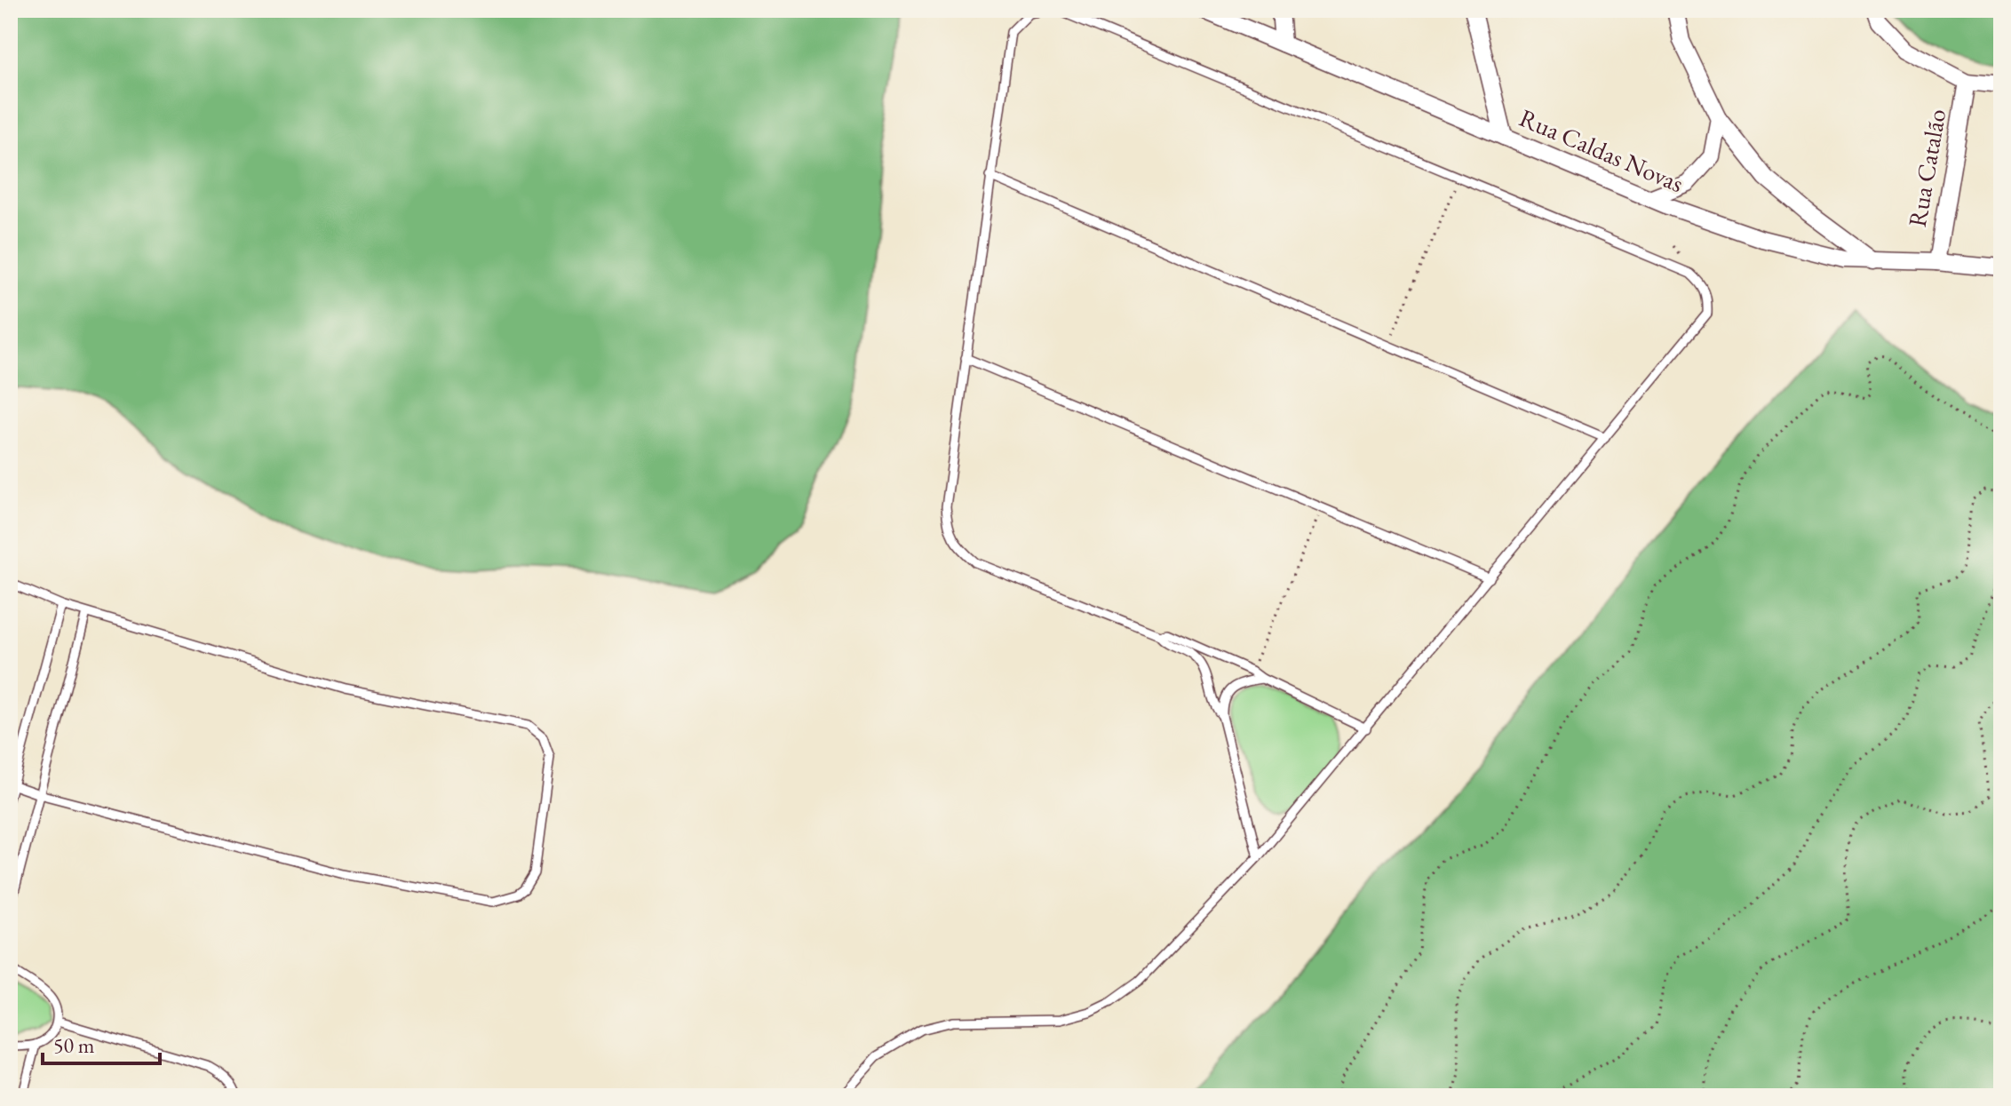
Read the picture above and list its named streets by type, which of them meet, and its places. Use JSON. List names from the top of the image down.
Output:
{
  "streets": {
    "street": ["Rua Caldas Novas", "Rua Catalão"]
  },
  "crossings": [
    ["Rua Caldas Novas", "Rua Catalão"]
  ],
  "scale_bar": "50 m"
}
